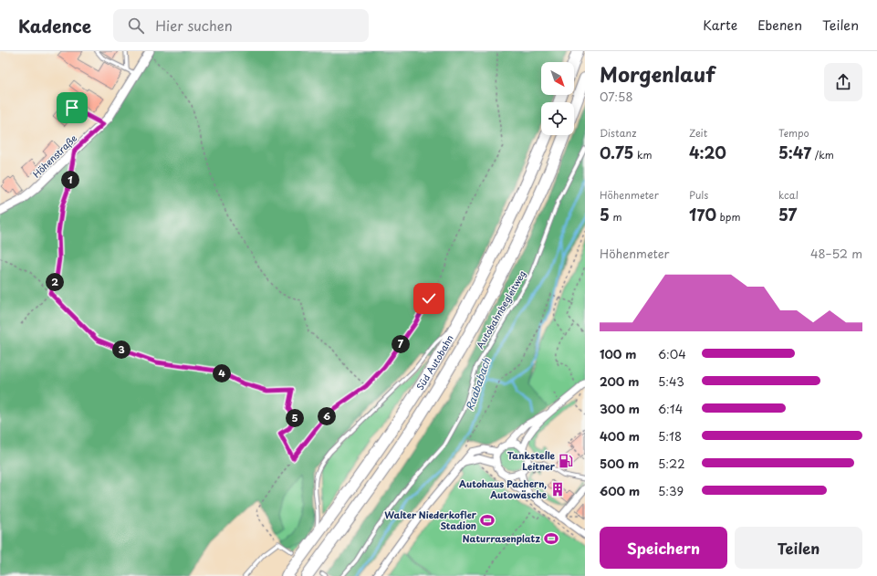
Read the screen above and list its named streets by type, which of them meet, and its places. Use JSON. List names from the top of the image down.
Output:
{
  "streets": {
    "highway": ["Süd Autobahn"],
    "street": ["Höhenstraße"],
    "lane": ["Autobahnbegleitweg"]
  },
  "water": ["Raababach"],
  "places": {
    "fuel station": ["Tankstelle Leitner"],
    "building": ["Autohaus Pachern, Autowäsche"],
    "sports": ["Walter Niederkofler Stadion", "Naturrasenplatz"]
  },
  "north": "bottom right",
  "page": {
    "header": "Kadence",
    "search": "Hier suchen",
    "nav": ["Karte", "Ebenen", "Teilen"],
    "heading": ["Morgenlauf", "07:58"],
    "stats": [
      ["Distanz", "0.75 km"],
      ["Zeit", "4:20"],
      ["Tempo", "5:47 /km"],
      ["Höhenmeter", "5 m"],
      ["Puls", "170 bpm"],
      ["kcal", "57"]
    ],
    "pins": [
      "1",
      "2",
      "7",
      "3",
      "4",
      "6",
      "5"
    ],
    "chart": ["Höhenmeter", "48–52 m"],
    "list": [
      {
        "name": "100 m",
        "note": "6:04"
      },
      {
        "name": "200 m",
        "note": "5:43"
      },
      {
        "name": "300 m",
        "note": "6:14"
      },
      {
        "name": "400 m",
        "note": "5:18"
      },
      {
        "name": "500 m",
        "note": "5:22"
      },
      {
        "name": "600 m",
        "note": "5:39"
      }
    ],
    "buttons": ["Speichern", "Teilen"]
  }
}
